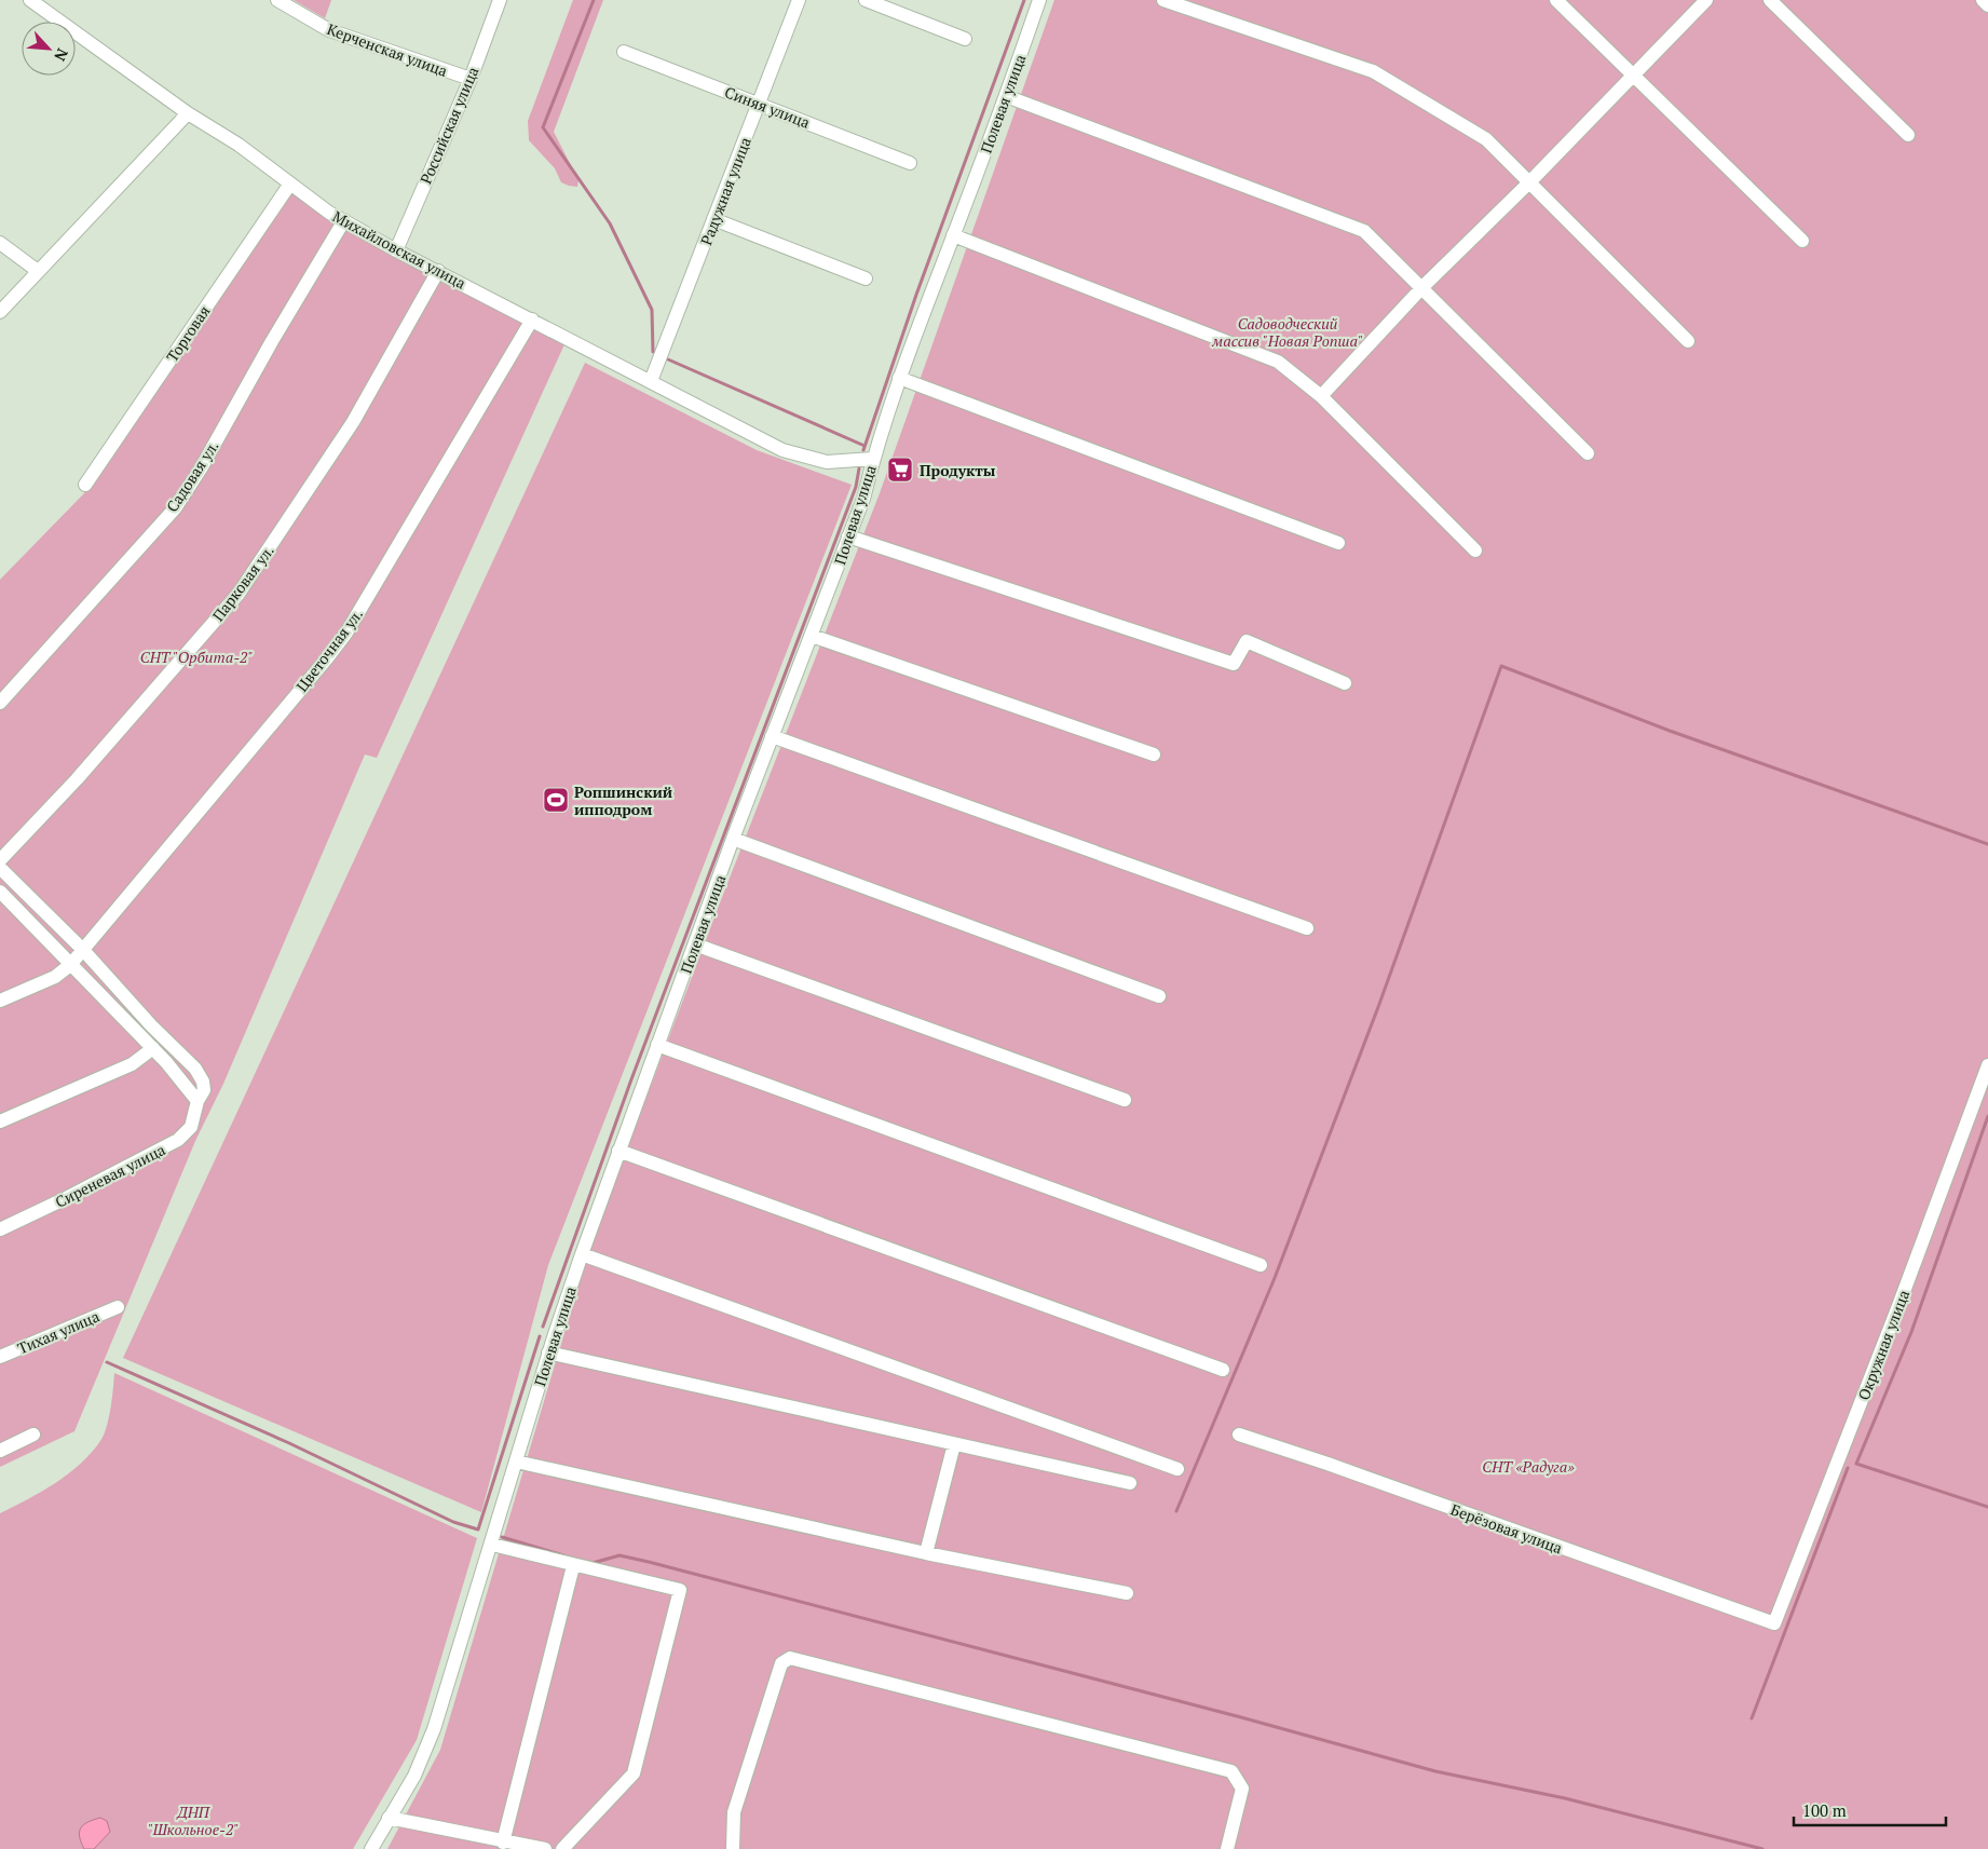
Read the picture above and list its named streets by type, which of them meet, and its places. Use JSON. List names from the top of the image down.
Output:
{
  "streets": {
    "street": [
      "Керченская улица",
      "Полевая улица",
      "Синяя улица",
      "Российская улица",
      "Радужная улица",
      "Михайловская улица",
      "Торговая",
      "Садовая ул.",
      "Парковая ул.",
      "Цветочная ул.",
      "Сиреневая улица",
      "Тихая улица",
      "Окружная улица",
      "Берёзовая улица"
    ]
  },
  "crossings": [
    ["Керченская улица", "Российская улица"],
    ["Полевая улица", "Михайловская улица"],
    ["Синяя улица", "Радужная улица"],
    ["Российская улица", "Михайловская улица"],
    ["Радужная улица", "Михайловская улица"],
    ["Михайловская улица", "Торговая"],
    ["Михайловская улица", "Садовая ул."],
    ["Михайловская улица", "Парковая ул."],
    ["Михайловская улица", "Цветочная ул."],
    ["Цветочная ул.", "Сиреневая улица"],
    ["Окружная улица", "Берёзовая улица"]
  ],
  "parks": [
    "Садоводческий массив \"Новая Ропша\"",
    "СНТ \"Орбита-2\"",
    "СНТ «Радуга»",
    "ДНП \"Школьное-2\""
  ],
  "places": {
    "supermarket": ["Продукты"],
    "sports": ["Ропшинский ипподром"]
  },
  "scale_bar": "100 m",
  "north": "bottom right"
}
